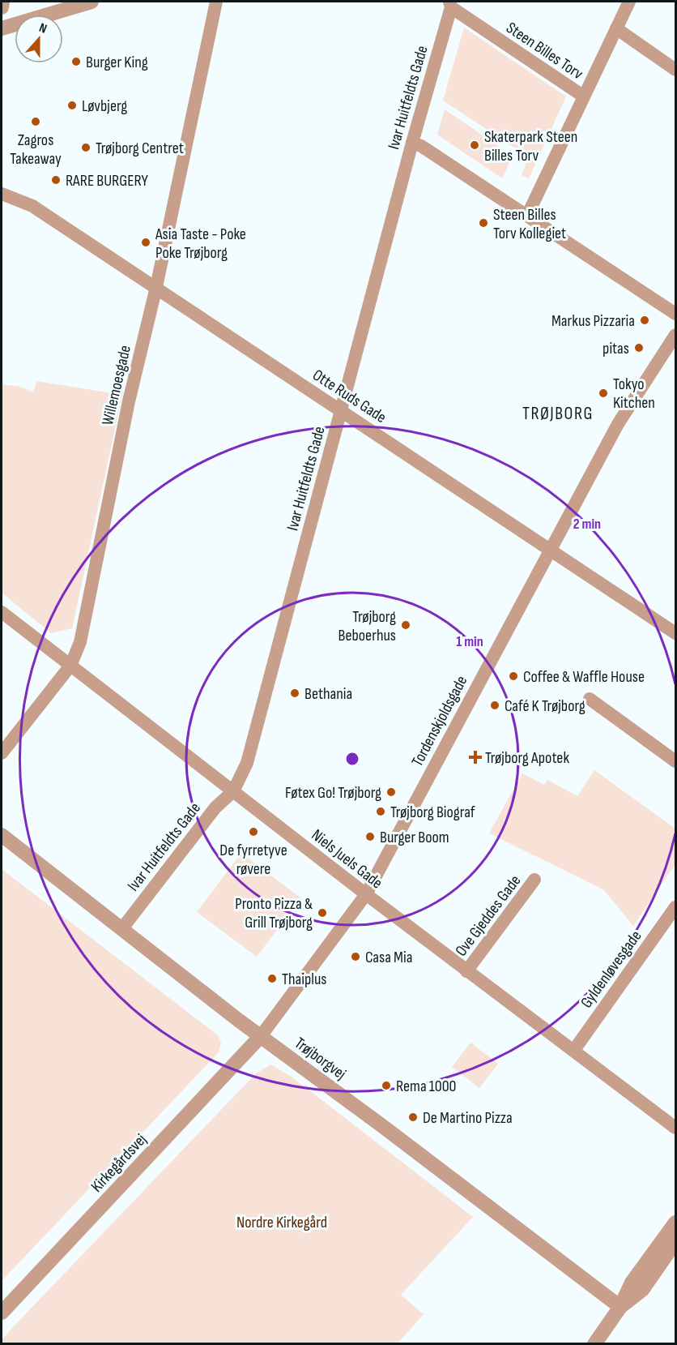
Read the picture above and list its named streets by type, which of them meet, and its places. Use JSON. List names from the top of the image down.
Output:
{
  "streets": {
    "street": [
      "Steen Billes Torv",
      "Ivar Huitfeldts Gade",
      "Willemoesgade",
      "Otte Ruds Gade",
      "Tordenskjoldsgade",
      "Niels Juels Gade",
      "Ove Gjeddes Gade",
      "Gyldenløvesgade",
      "Trøjborgvej",
      "Kirkegårdsvej"
    ]
  },
  "crossings": [
    ["Steen Billes Torv", "Ivar Huitfeldts Gade"],
    ["Ivar Huitfeldts Gade", "Otte Ruds Gade"],
    ["Ivar Huitfeldts Gade", "Niels Juels Gade"],
    ["Ivar Huitfeldts Gade", "Trøjborgvej"],
    ["Willemoesgade", "Otte Ruds Gade"],
    ["Willemoesgade", "Niels Juels Gade"],
    ["Otte Ruds Gade", "Tordenskjoldsgade"],
    ["Tordenskjoldsgade", "Niels Juels Gade"],
    ["Tordenskjoldsgade", "Trøjborgvej"],
    ["Tordenskjoldsgade", "Kirkegårdsvej"],
    ["Niels Juels Gade", "Ove Gjeddes Gade"],
    ["Niels Juels Gade", "Gyldenløvesgade"],
    ["Trøjborgvej", "Kirkegårdsvej"]
  ],
  "districts": ["TRØJBORG"],
  "parks": ["Nordre Kirkegård"],
  "places": {
    "other": [
      "Burger King",
      "Løvbjerg",
      "Zagros Takeaway",
      "Skaterpark Steen Billes Torv",
      "Trøjborg Centret",
      "RARE BURGERY",
      "Steen Billes Torv Kollegiet",
      "Asia Taste - Poke Poke Trøjborg",
      "Markus Pizzaria",
      "pitas",
      "Tokyo Kitchen",
      "Trøjborg Beboerhus",
      "Coffee & Waffle House",
      "Bethania",
      "Café K Trøjborg",
      "Føtex Go! Trøjborg",
      "Trøjborg Biograf",
      "De fyrretyve røvere",
      "Burger Boom",
      "Pronto Pizza & Grill Trøjborg",
      "Casa Mia",
      "Thaiplus",
      "Rema 1000",
      "De Martino Pizza"
    ],
    "health": ["Trøjborg Apotek"]
  },
  "north": "top",
  "rings": ["2 min", "1 min"]
}
